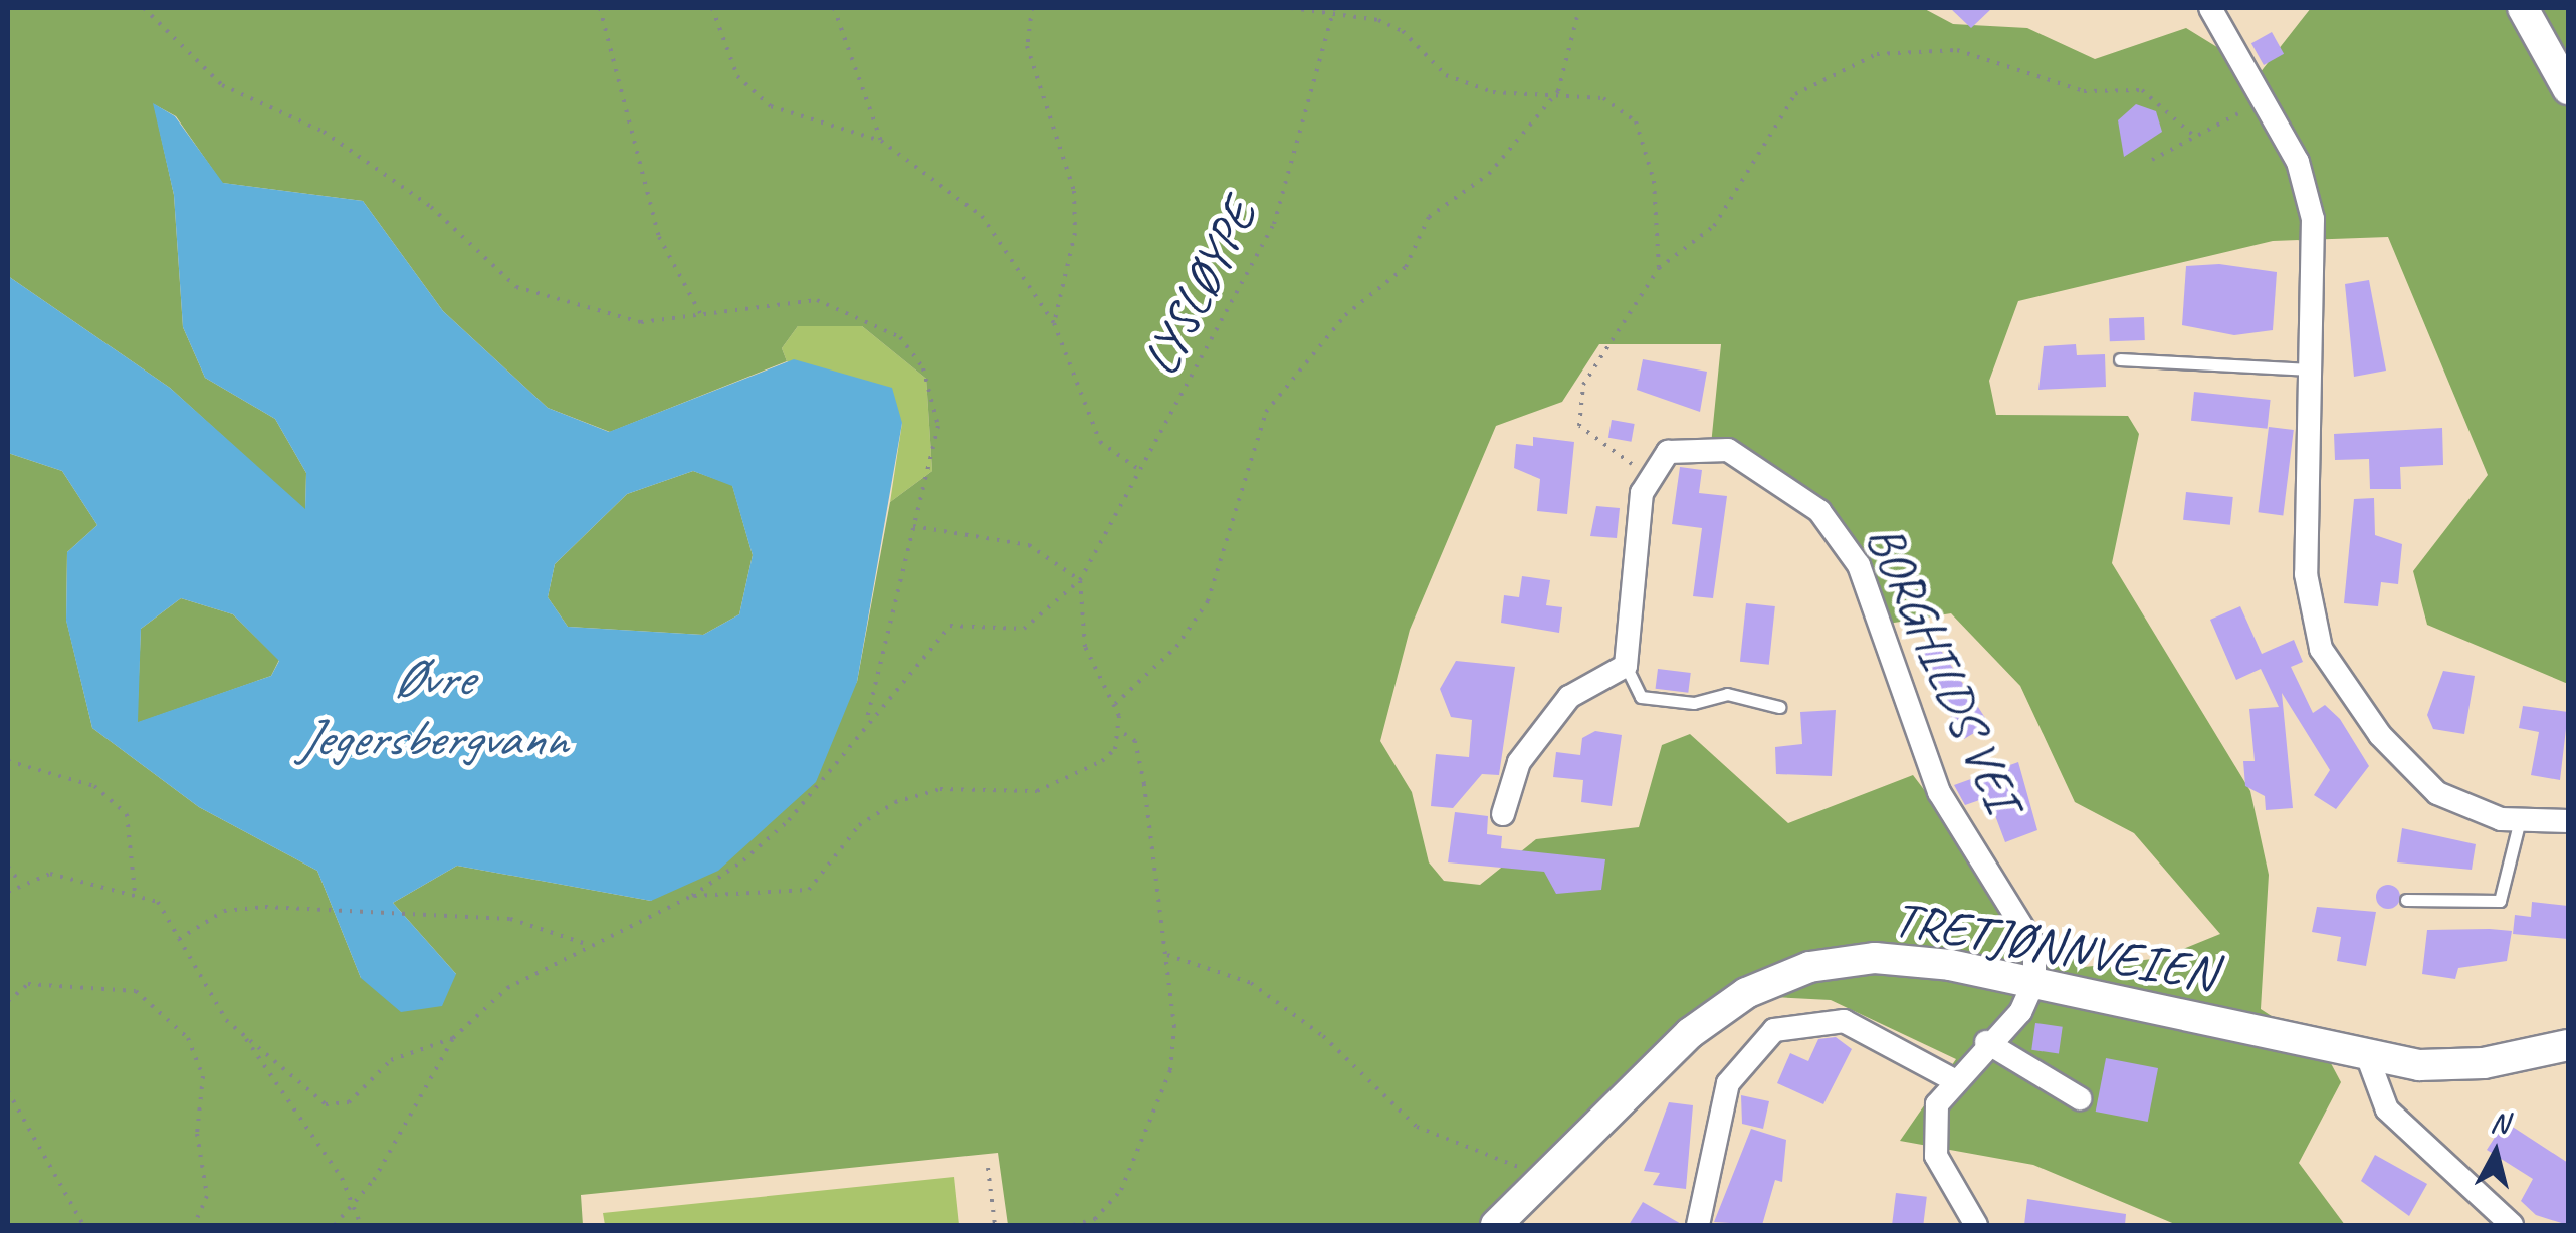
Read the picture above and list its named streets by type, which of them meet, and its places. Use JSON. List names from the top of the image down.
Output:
{
  "streets": {
    "street": ["BORGHILDS VEI", "TRETJØNNVEIEN"],
    "path": ["LYSLØYPE"]
  },
  "crossings": [
    ["BORGHILDS VEI", "TRETJØNNVEIEN"]
  ],
  "water": ["Øvre Jegersbergvann"],
  "north": "top"
}
